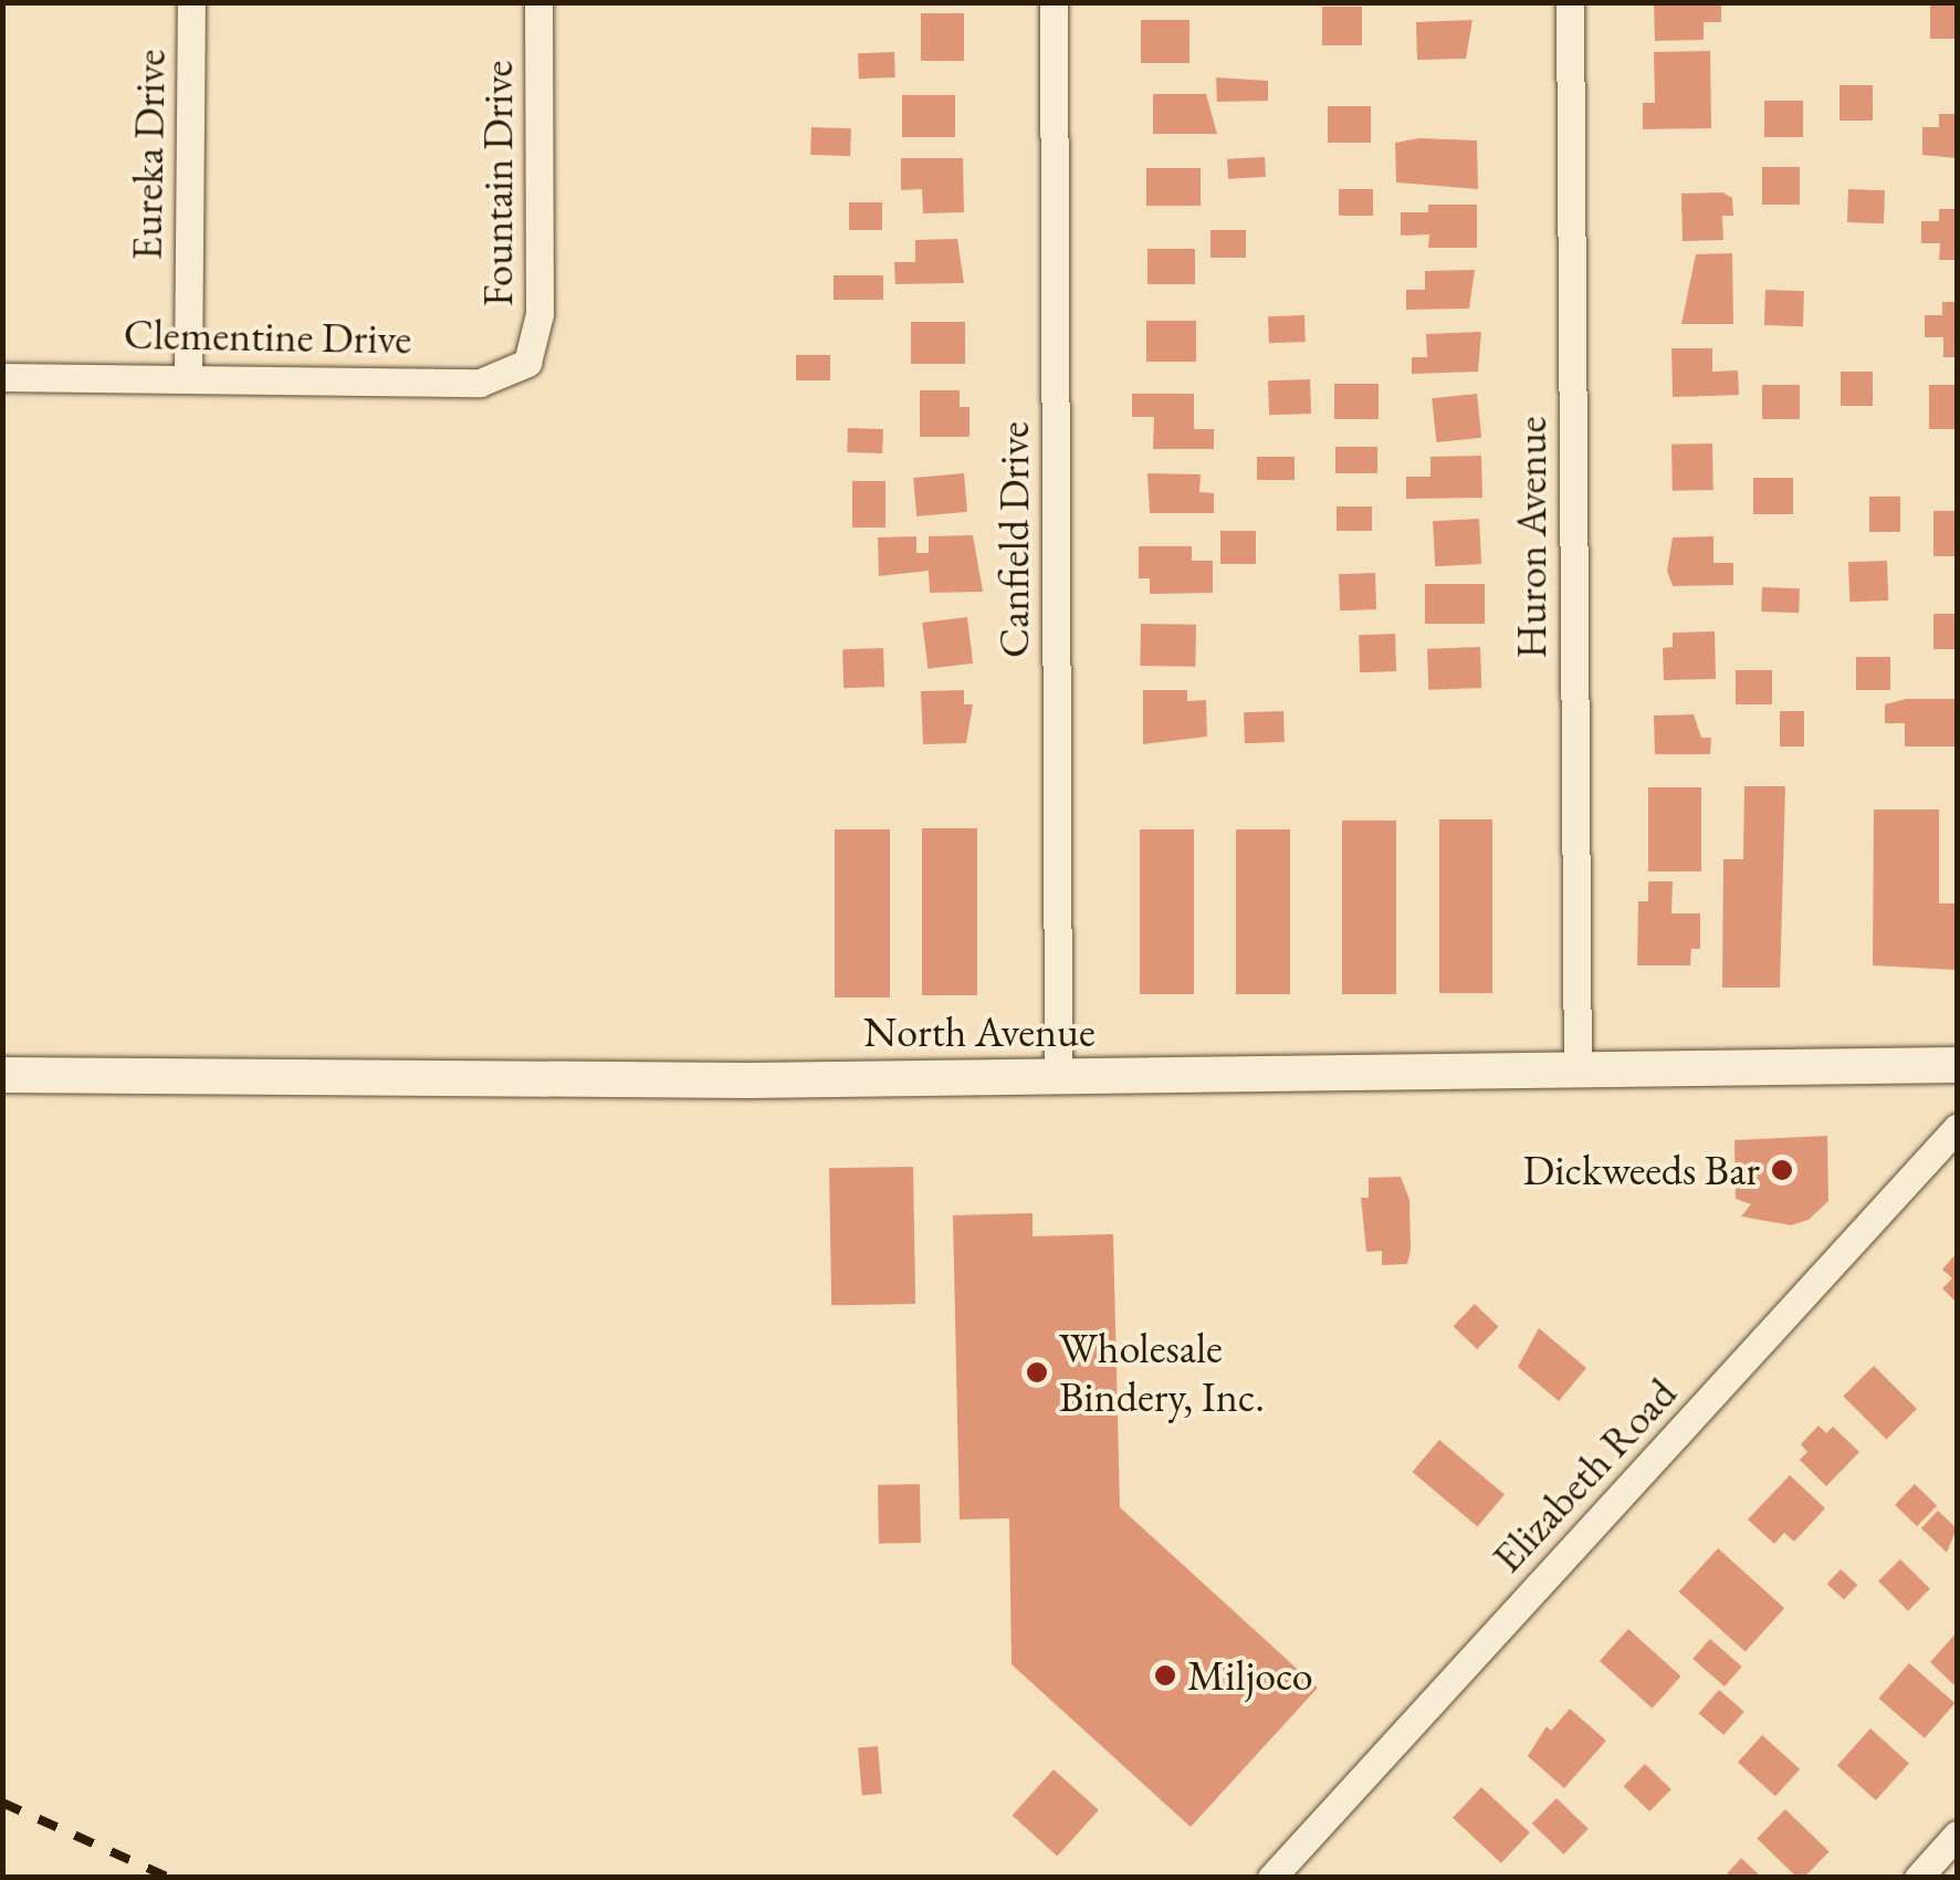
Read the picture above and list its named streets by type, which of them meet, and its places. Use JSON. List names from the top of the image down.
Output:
{
  "streets": {
    "main road": ["North Avenue"],
    "street": [
      "Eureka Drive",
      "Fountain Drive",
      "Clementine Drive",
      "Huron Avenue",
      "Canfield Drive",
      "Elizabeth Road"
    ]
  },
  "crossings": [
    ["Eureka Drive", "Clementine Drive"],
    ["Fountain Drive", "Clementine Drive"],
    ["Huron Avenue", "North Avenue"],
    ["Canfield Drive", "North Avenue"]
  ],
  "places": ["Dickweeds Bar", "Wholesale Bindery, Inc.", "Miljoco"]
}
